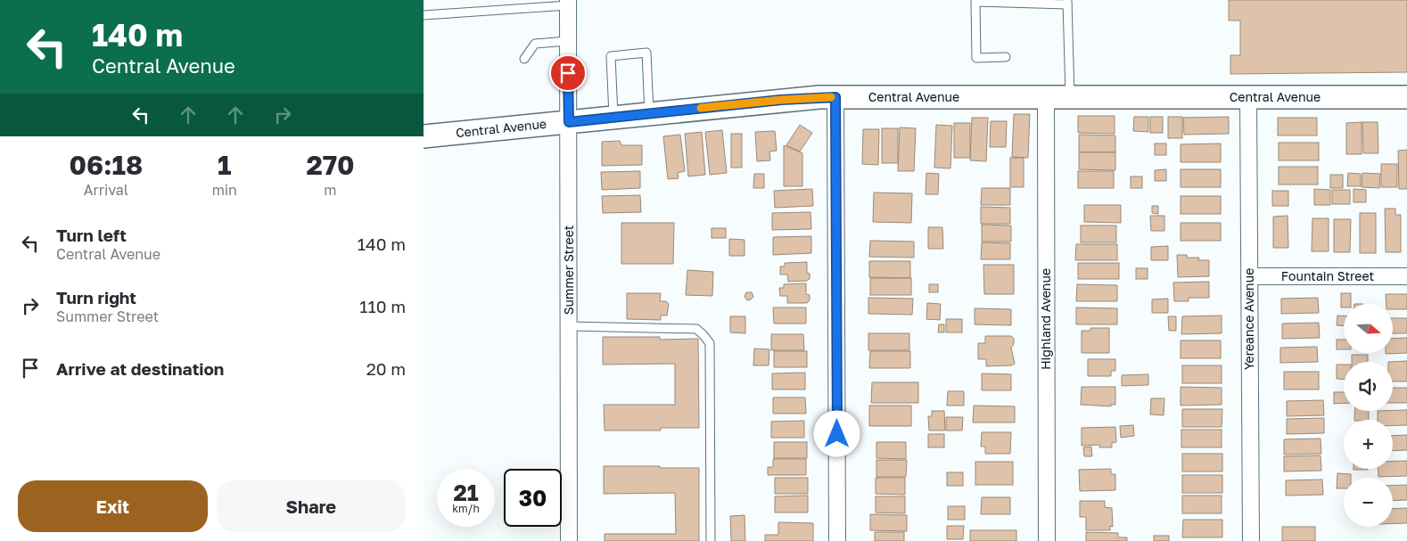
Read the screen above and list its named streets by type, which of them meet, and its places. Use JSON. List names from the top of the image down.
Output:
{
  "streets": {
    "main road": ["Central Avenue"],
    "street": [
      "Summer Street",
      "Fountain Street",
      "Highland Avenue",
      "Yereance Avenue"
    ]
  },
  "crossings": [
    ["Central Avenue", "Summer Street"],
    ["Central Avenue", "Highland Avenue"],
    ["Central Avenue", "Yereance Avenue"],
    ["Fountain Street", "Yereance Avenue"]
  ],
  "north": "right",
  "page": {
    "turn": ["140 m", "Central Avenue"],
    "eta": [
      "06:18",
      "Arrival",
      "1",
      "min",
      "270",
      "m"
    ],
    "list": [
      {
        "name": "Turn left",
        "note": "Central Avenue",
        "value": "140 m"
      },
      {
        "name": "Turn right",
        "note": "Summer Street",
        "value": "110 m"
      },
      {
        "name": "Arrive at destination",
        "value": "20 m"
      }
    ],
    "map_buttons": ["+", "−"],
    "speed": "21 km/h",
    "limit": "30",
    "buttons": ["Exit", "Share"]
  }
}
